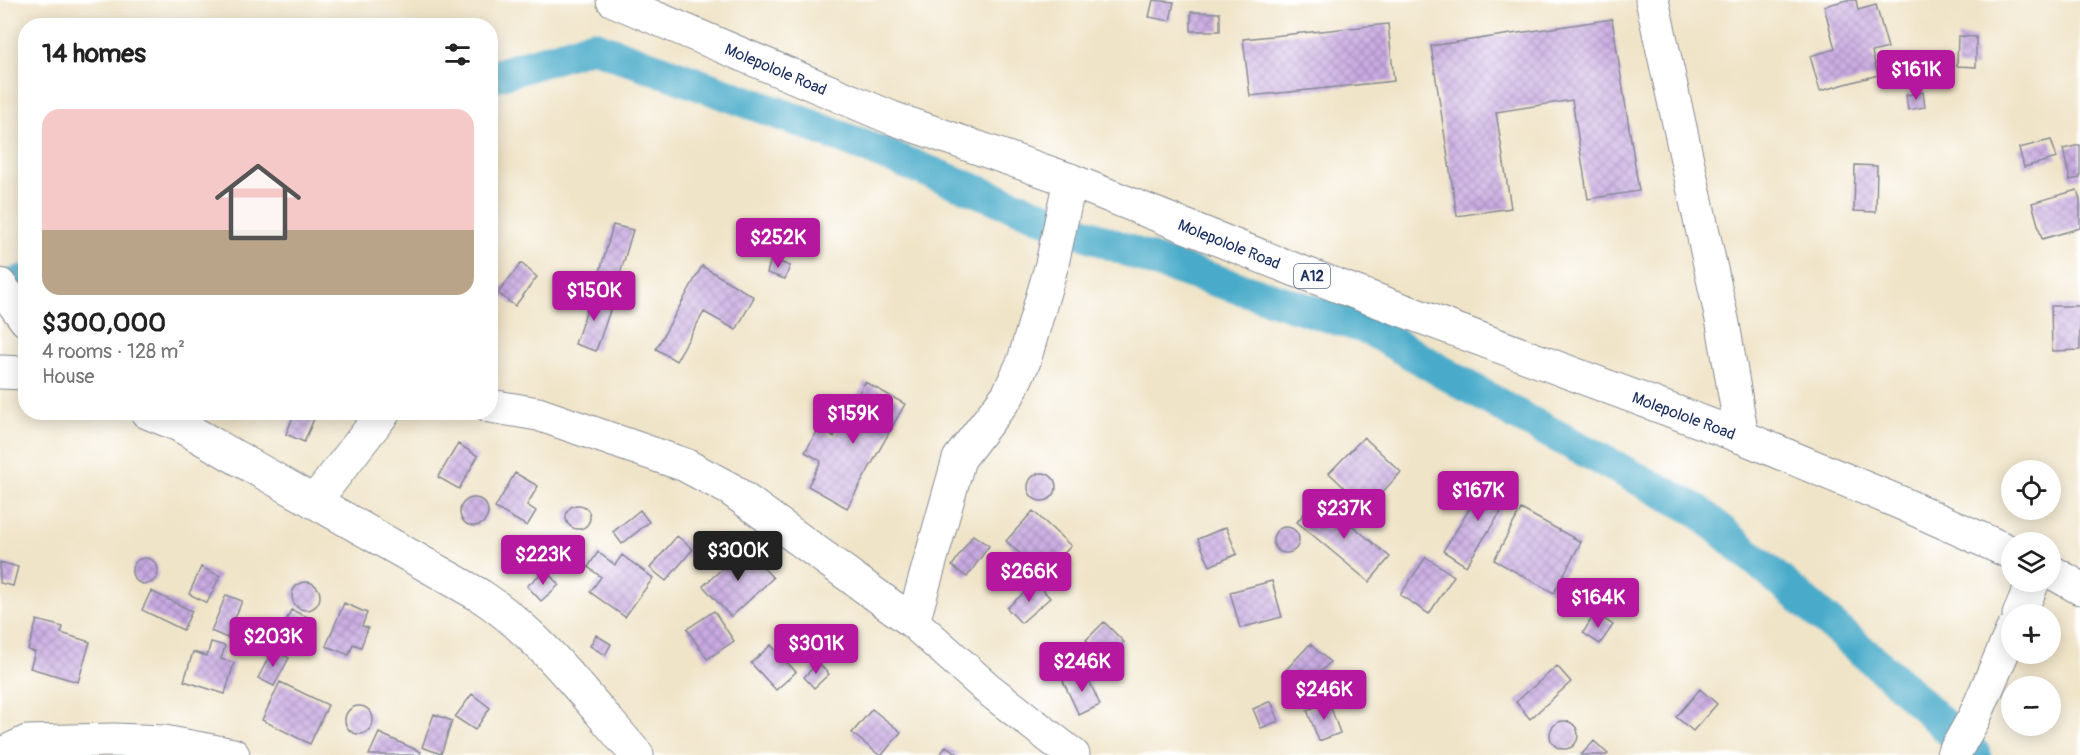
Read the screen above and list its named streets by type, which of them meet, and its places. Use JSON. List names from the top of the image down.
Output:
{
  "streets": {
    "street": ["Molepolole Road", "A12"]
  },
  "page": {
    "heading": "14 homes",
    "price": [
      "$161K",
      "$252K",
      "$150K",
      "$159K",
      "$167K",
      "$237K",
      "$300K",
      "$223K",
      "$266K",
      "$164K",
      "$203K",
      "$301K",
      "$246K",
      "$246K"
    ],
    "list": [
      {
        "name": "$300,000",
        "note": "4 rooms · 128 m² · House"
      }
    ],
    "map_buttons": ["+", "−"]
  }
}
